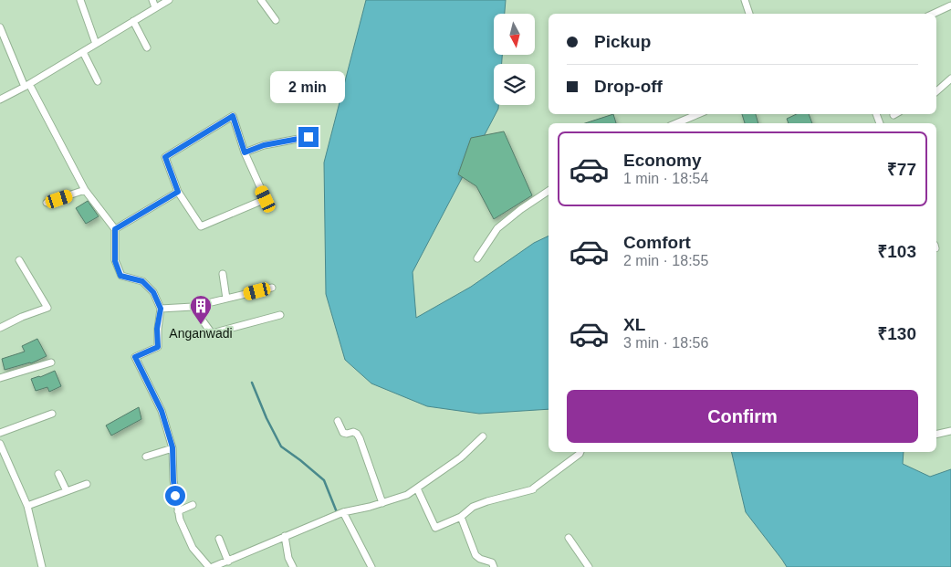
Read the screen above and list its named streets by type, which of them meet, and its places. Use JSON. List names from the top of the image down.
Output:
{
  "places": {
    "building": ["Anganwadi"]
  },
  "north": "bottom",
  "page": {
    "banner": ["Pickup", "Drop-off"],
    "bubble": "2 min",
    "list": [
      {
        "name": "Economy",
        "note": "1 min · 18:54",
        "value": "₹77"
      },
      {
        "name": "Comfort",
        "note": "2 min · 18:55",
        "value": "₹103"
      },
      {
        "name": "XL",
        "note": "3 min · 18:56",
        "value": "₹130"
      }
    ],
    "buttons": "Confirm"
  }
}
